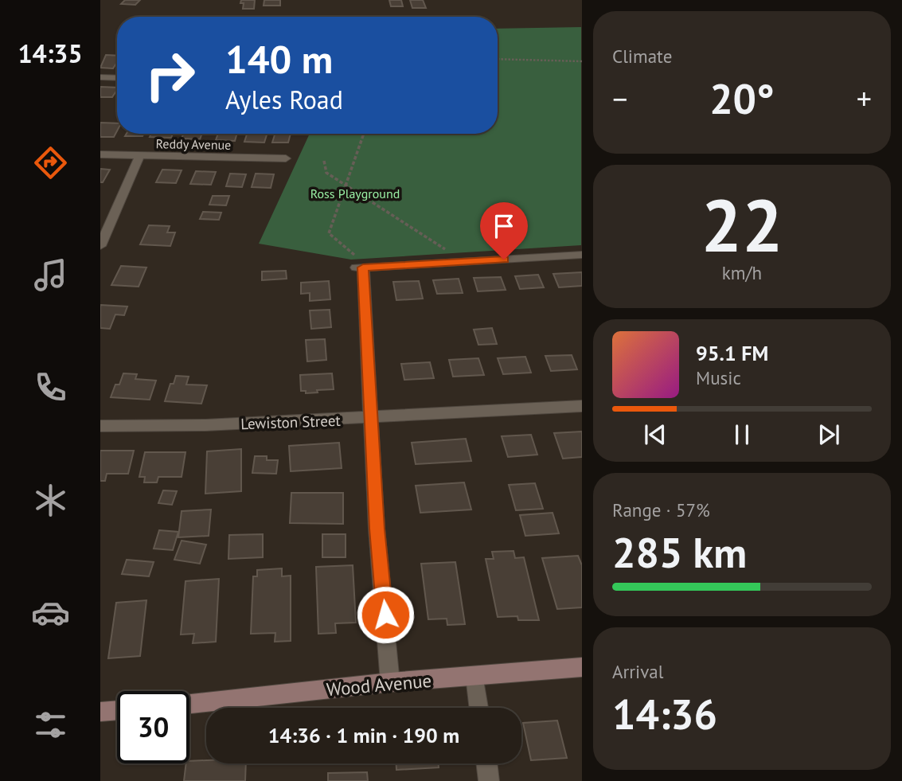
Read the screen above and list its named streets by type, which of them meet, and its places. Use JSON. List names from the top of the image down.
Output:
{
  "streets": {
    "main road": ["Wood Avenue"],
    "street": ["Reddy Avenue", "Lewiston Street"]
  },
  "parks": ["Ross Playground"],
  "page": {
    "tabs": "14:35",
    "tile": [
      "Climate",
      ["22", "km/h"],
      ["Range · 57%", "285 km"],
      ["Arrival", "14:36"]
    ],
    "turn": ["140 m", "Ayles Road"],
    "heat": ["−", "20°", "+"],
    "song": ["95.1 FM", "Music"],
    "limit": "30",
    "trip": "14:36 · 1 min · 190 m"
  }
}
